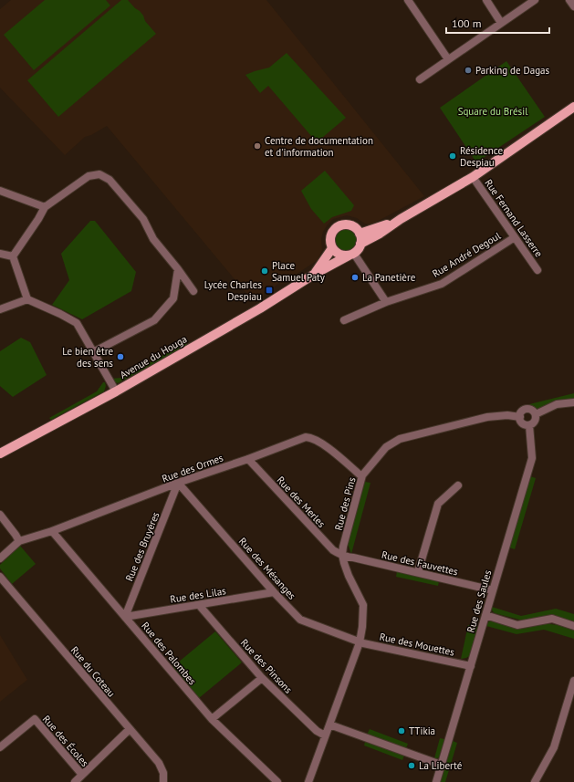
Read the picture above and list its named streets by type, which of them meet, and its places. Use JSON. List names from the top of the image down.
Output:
{
  "streets": {
    "main road": ["Avenue du Houga"],
    "street": [
      "Rue Fernand Lasserre",
      "Rue André Degoul",
      "Rue des Ormes",
      "Rue des Merles",
      "Rue des Pins",
      "Rue des Bruyères",
      "Rue des Fauvettes",
      "Rue des Mésanges",
      "Rue des Lilas",
      "Rue des Saules",
      "Rue des Mouettes",
      "Rue des Palombes",
      "Rue des Pinsons",
      "Rue du Coteau",
      "Rue des Écoles"
    ]
  },
  "crossings": [
    ["Rue Fernand Lasserre", "Rue André Degoul"],
    ["Rue des Ormes", "Rue des Merles"],
    ["Rue des Ormes", "Rue des Pins"],
    ["Rue des Ormes", "Rue des Bruyères"],
    ["Rue des Ormes", "Rue des Mésanges"],
    ["Rue des Ormes", "Rue des Palombes"],
    ["Rue des Merles", "Rue des Pins"],
    ["Rue des Merles", "Rue des Fauvettes"],
    ["Rue des Pins", "Rue des Fauvettes"],
    ["Rue des Pins", "Rue des Mésanges"],
    ["Rue des Pins", "Rue des Saules"],
    ["Rue des Pins", "Rue des Mouettes"],
    ["Rue des Pins", "Rue des Pinsons"],
    ["Rue des Bruyères", "Rue des Mésanges"],
    ["Rue des Bruyères", "Rue des Lilas"],
    ["Rue des Bruyères", "Rue des Palombes"],
    ["Rue des Fauvettes", "Rue des Saules"],
    ["Rue des Mésanges", "Rue des Lilas"],
    ["Rue des Mésanges", "Rue des Mouettes"],
    ["Rue des Lilas", "Rue des Palombes"],
    ["Rue des Lilas", "Rue des Pinsons"],
    ["Rue des Saules", "Rue des Mouettes"]
  ],
  "parks": ["Square du Brésil"],
  "places": {
    "other": [
      "Parking de Dagas",
      "Centre de documentation et d'information",
      "Résidence Despiau",
      "Place Samuel Paty",
      "La Panetière",
      "Le bien être des sens",
      "TTikia",
      "La Liberté"
    ],
    "transit": ["Lycée Charles Despiau"]
  },
  "scale_bar": "100 m"
}
